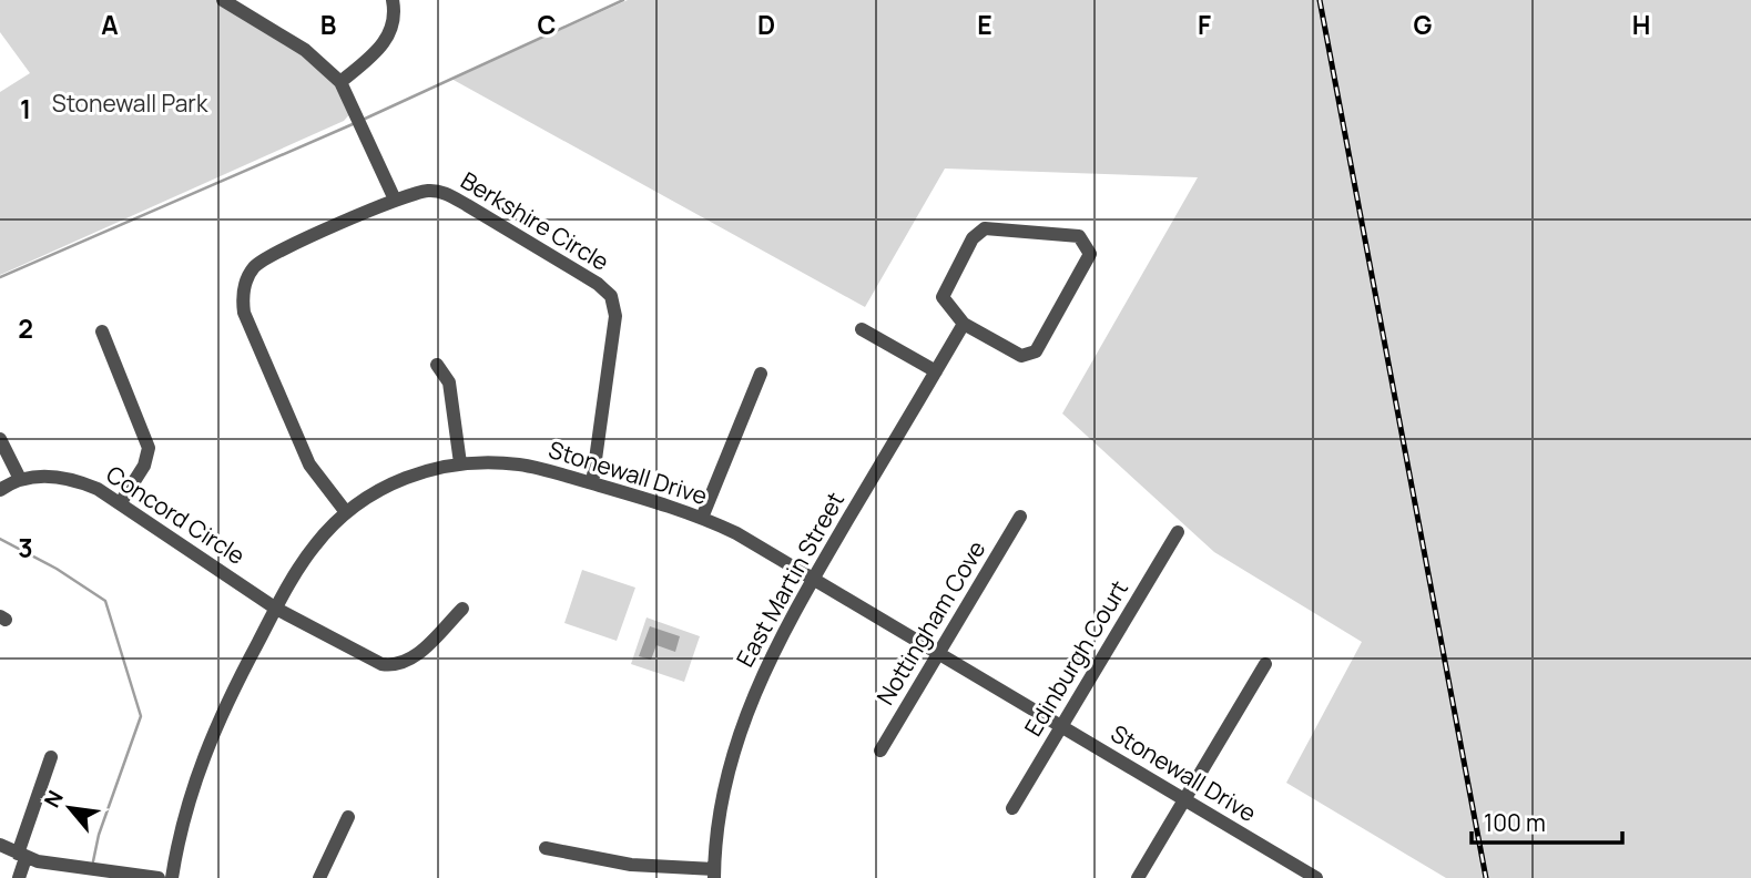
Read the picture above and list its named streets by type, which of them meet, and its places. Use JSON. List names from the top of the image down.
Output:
{
  "streets": {
    "street": [
      "Berkshire Circle",
      "Stonewall Drive",
      "Concord Circle",
      "East Martin Street",
      "Nottingham Cove",
      "Edinburgh Court"
    ]
  },
  "crossings": [
    ["Berkshire Circle", "Stonewall Drive"],
    ["Stonewall Drive", "Concord Circle"],
    ["Stonewall Drive", "East Martin Street"],
    ["Stonewall Drive", "Nottingham Cove"],
    ["Stonewall Drive", "Edinburgh Court"]
  ],
  "parks": ["Stonewall Park"],
  "scale_bar": "100 m",
  "north": "top left",
  "grid": {
    "columns": [
      "A",
      "B",
      "C",
      "D",
      "E",
      "F",
      "G",
      "H"
    ],
    "rows": ["1", "2", "3"]
  }
}
